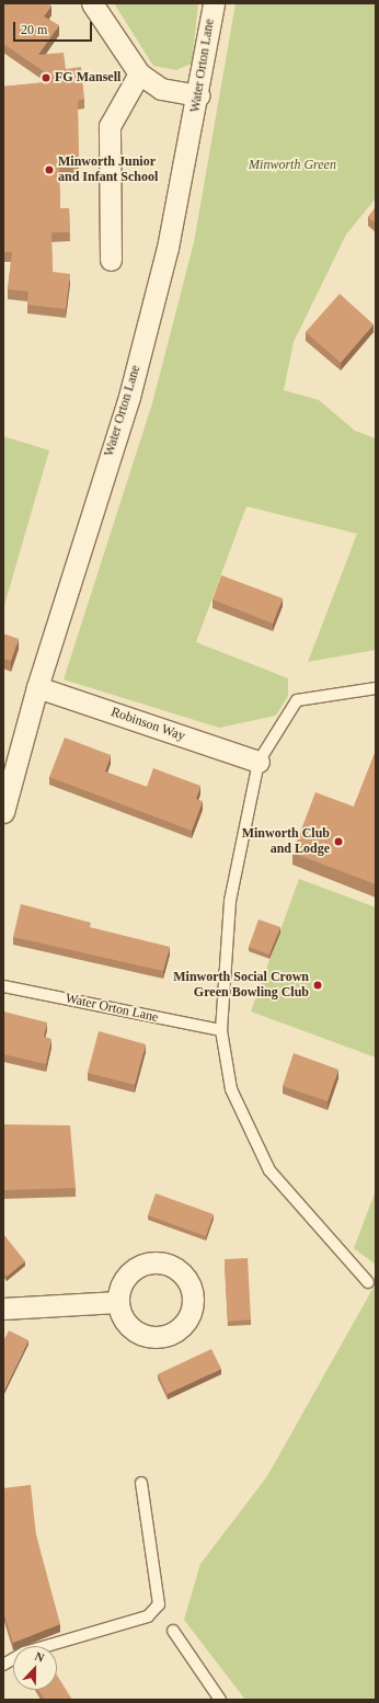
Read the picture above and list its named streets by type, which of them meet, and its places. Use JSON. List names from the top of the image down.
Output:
{
  "streets": {
    "street": ["Water Orton Lane", "Robinson Way"]
  },
  "crossings": [
    ["Water Orton Lane", "Robinson Way"]
  ],
  "parks": ["Minworth Green"],
  "places": [
    "FG Mansell",
    "Minworth Junior and Infant School",
    "Minworth Club and Lodge",
    "Minworth Social Crown Green Bowling Club"
  ],
  "scale_bar": "20 m",
  "north": "top"
}
